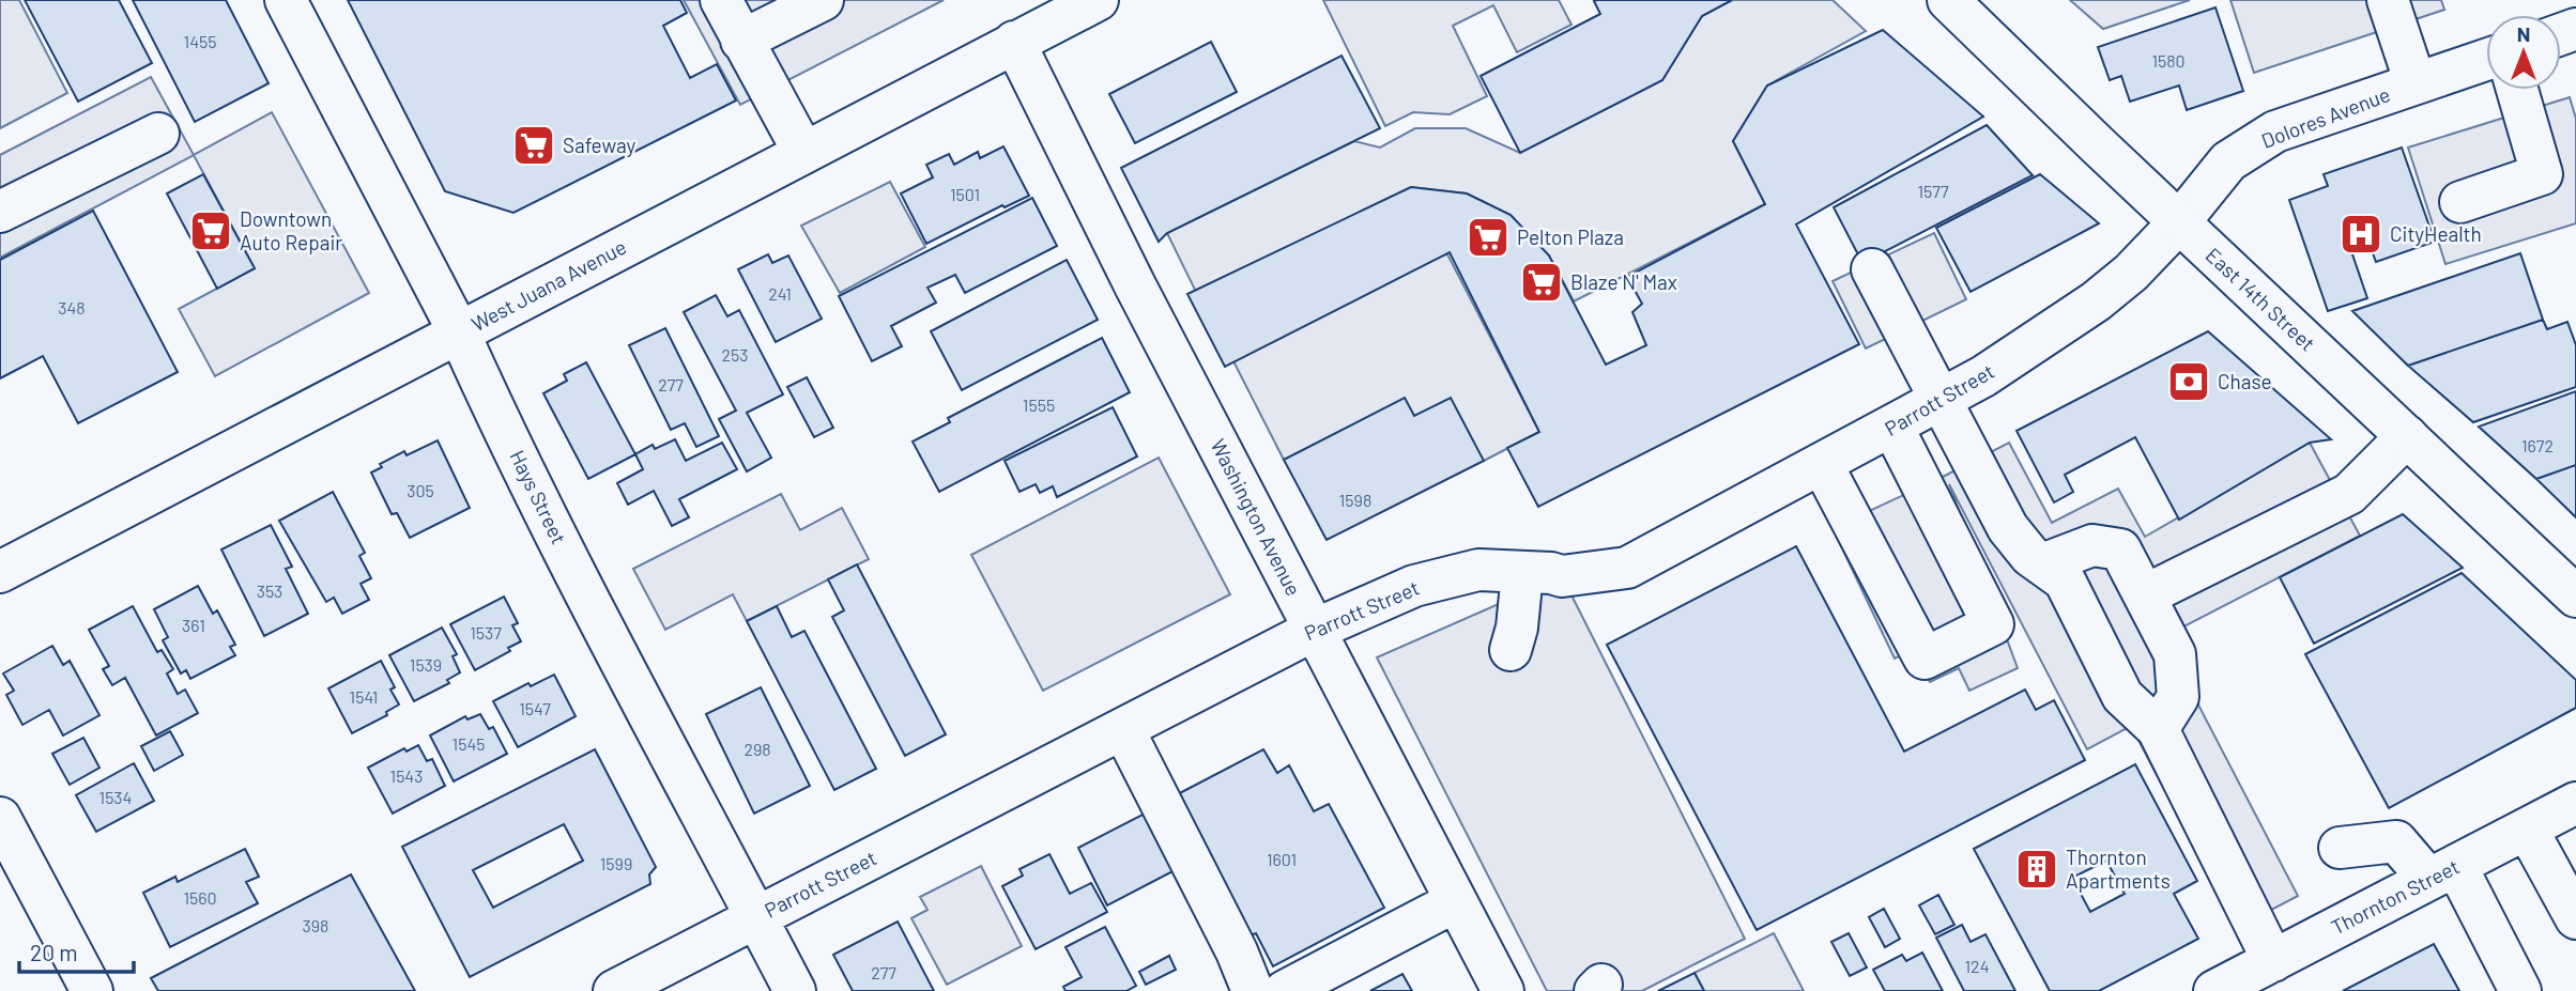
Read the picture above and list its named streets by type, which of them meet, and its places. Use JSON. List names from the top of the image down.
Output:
{
  "streets": {
    "street": [
      "Dolores Avenue",
      "West Juana Avenue",
      "East 14th Street",
      "Parrott Street",
      "Hays Street",
      "Washington Avenue",
      "Thornton Street"
    ]
  },
  "crossings": [
    ["Dolores Avenue", "East 14th Street"],
    ["Dolores Avenue", "Parrott Street"],
    ["West Juana Avenue", "Hays Street"],
    ["West Juana Avenue", "Washington Avenue"],
    ["East 14th Street", "Parrott Street"],
    ["Parrott Street", "Hays Street"],
    ["Parrott Street", "Washington Avenue"]
  ],
  "places": {
    "supermarket": [
      "Safeway",
      "Downtown Auto Repair",
      "Pelton Plaza",
      "Blaze N' Max"
    ],
    "hospital": ["CityHealth"],
    "bank": ["Chase"],
    "building": ["Thornton Apartments"]
  },
  "house_numbers": [
    "1455",
    "1580",
    "1577",
    "1501",
    "241",
    "348",
    "253",
    "277",
    "1555",
    "1672",
    "305",
    "1598",
    "353",
    "361",
    "1537",
    "1539",
    "1541",
    "1547",
    "1545",
    "298",
    "1543",
    "1534",
    "1601",
    "1599",
    "1560",
    "398",
    "124",
    "277"
  ],
  "scale_bar": "20 m",
  "north": "top"
}
